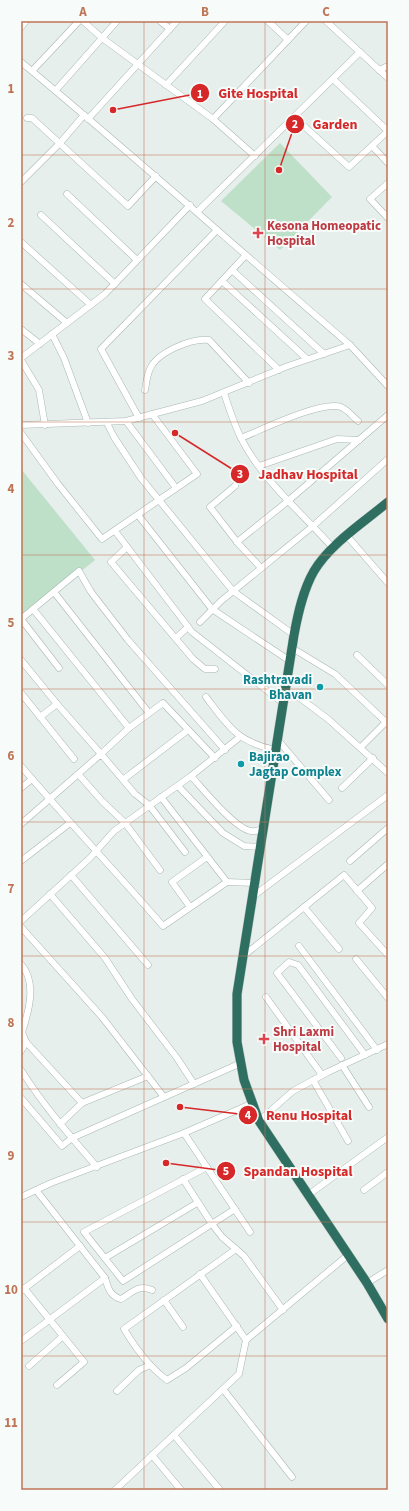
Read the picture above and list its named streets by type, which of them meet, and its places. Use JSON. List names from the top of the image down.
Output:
{
  "places": {
    "other": [
      "Gite Hospital",
      "Garden",
      "Jadhav Hospital",
      "Rashtravadi Bhavan",
      "Bajirao Jagtap Complex",
      "Renu Hospital",
      "Spandan Hospital"
    ],
    "health": ["Kesona Homeopatic Hospital", "Shri Laxmi Hospital"]
  },
  "grid": {
    "columns": ["A", "B", "C"],
    "rows": [
      "1",
      "2",
      "3",
      "4",
      "5",
      "6",
      "7",
      "8",
      "9",
      "10",
      "11"
    ]
  }
}
